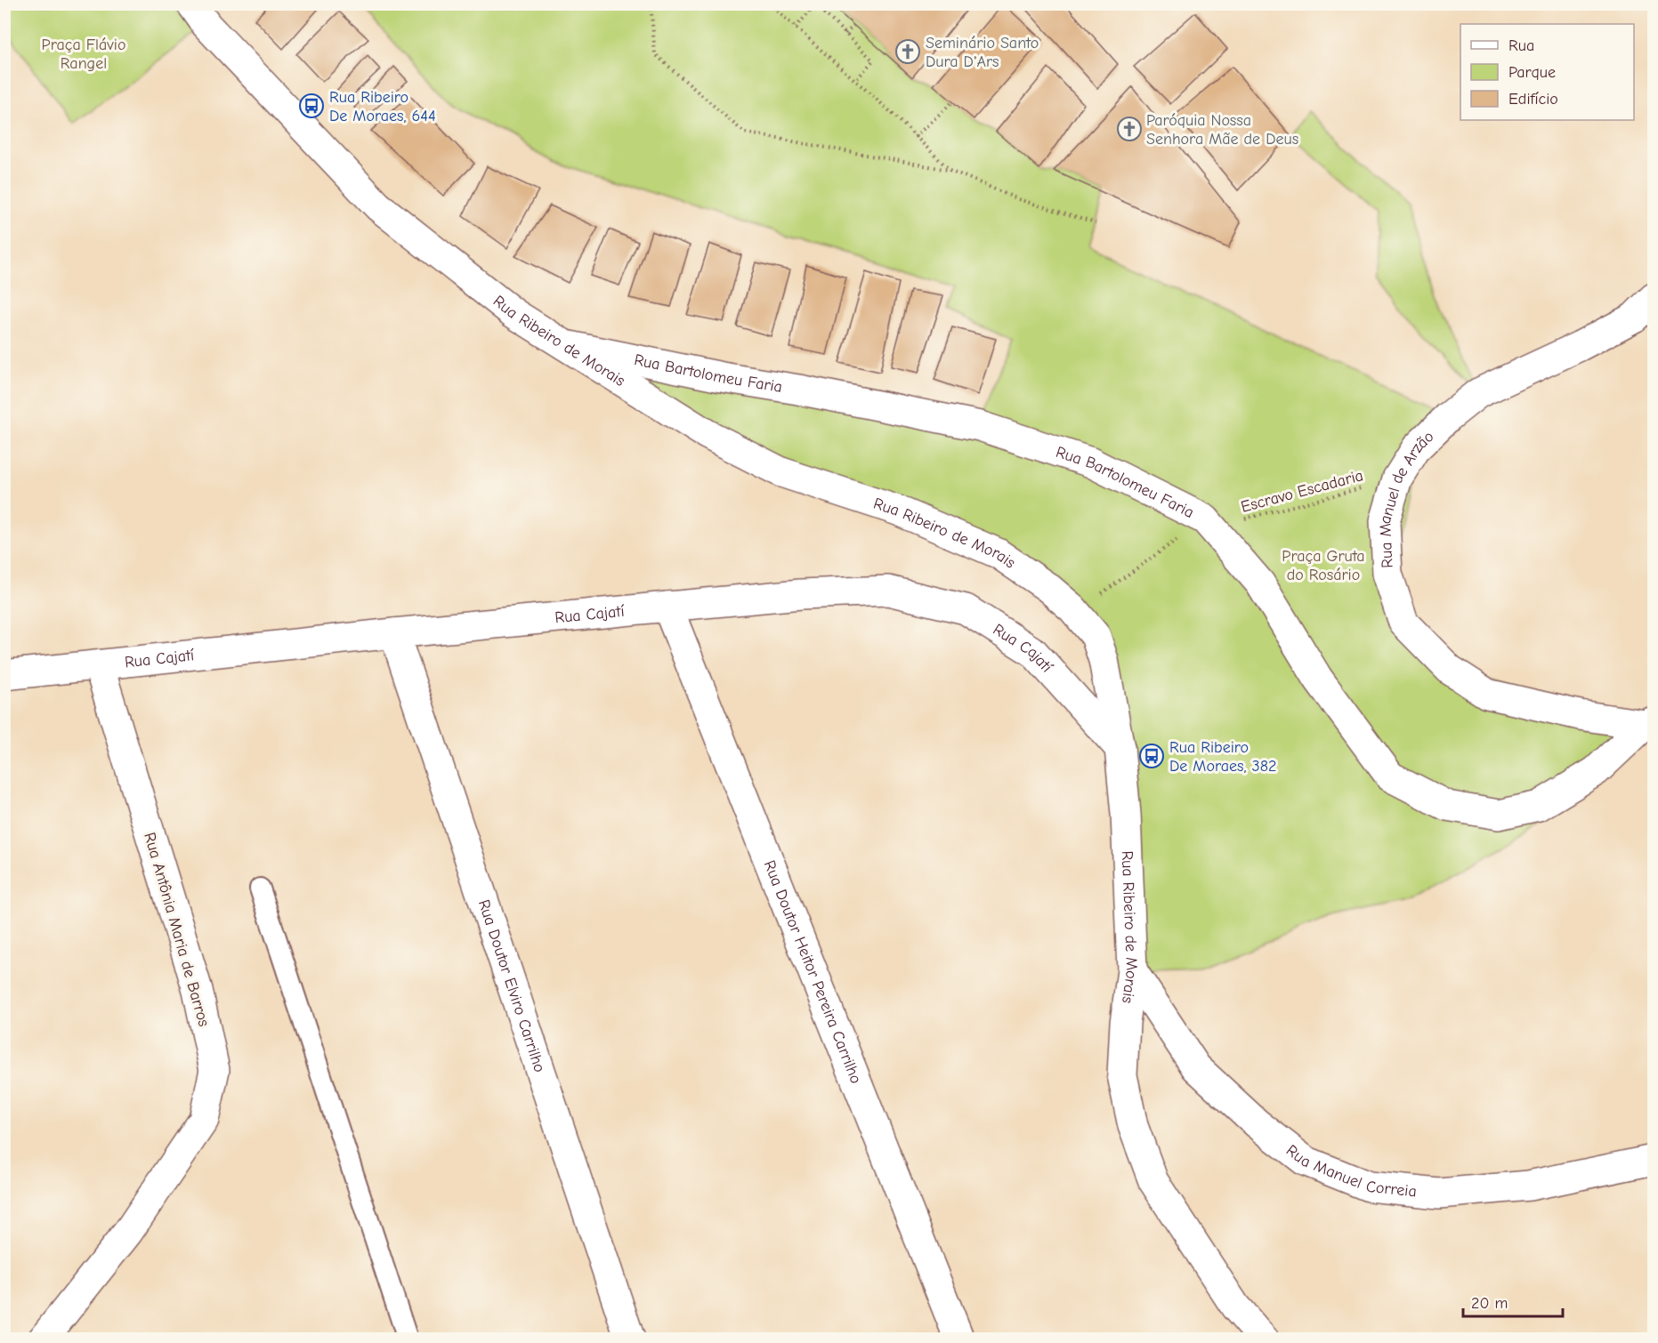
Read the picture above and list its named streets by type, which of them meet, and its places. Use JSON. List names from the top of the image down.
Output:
{
  "streets": {
    "street": [
      "Rua Ribeiro de Morais",
      "Rua Bartolomeu Faria",
      "Rua Manuel de Arzão",
      "Rua Cajatí",
      "Rua Antônia Maria de Barros",
      "Rua Doutor Heitor Pereira Carrilho",
      "Rua Doutor Elviro Carrilho",
      "Rua Manuel Correia"
    ],
    "path": ["Escravo Escadaria"]
  },
  "crossings": [
    ["Rua Ribeiro de Morais", "Rua Bartolomeu Faria"],
    ["Rua Ribeiro de Morais", "Escravo Escadaria"],
    ["Rua Ribeiro de Morais", "Rua Cajatí"],
    ["Rua Ribeiro de Morais", "Rua Manuel Correia"],
    ["Rua Bartolomeu Faria", "Escravo Escadaria"],
    ["Rua Bartolomeu Faria", "Rua Manuel de Arzão"],
    ["Escravo Escadaria", "Rua Manuel de Arzão"],
    ["Rua Cajatí", "Rua Antônia Maria de Barros"],
    ["Rua Cajatí", "Rua Doutor Heitor Pereira Carrilho"],
    ["Rua Cajatí", "Rua Doutor Elviro Carrilho"]
  ],
  "parks": ["Praça Flávio Rangel", "Praça Gruta do Rosário"],
  "places": {
    "church": ["Seminário Santo Dura D'Ars", "Paróquia Nossa Senhora Mãe de Deus"],
    "bus stop": ["Rua Ribeiro De Moraes, 644", "Rua Ribeiro De Moraes, 382"]
  },
  "legend": ["Rua", "Parque", "Edifício"],
  "scale_bar": "20 m"
}
